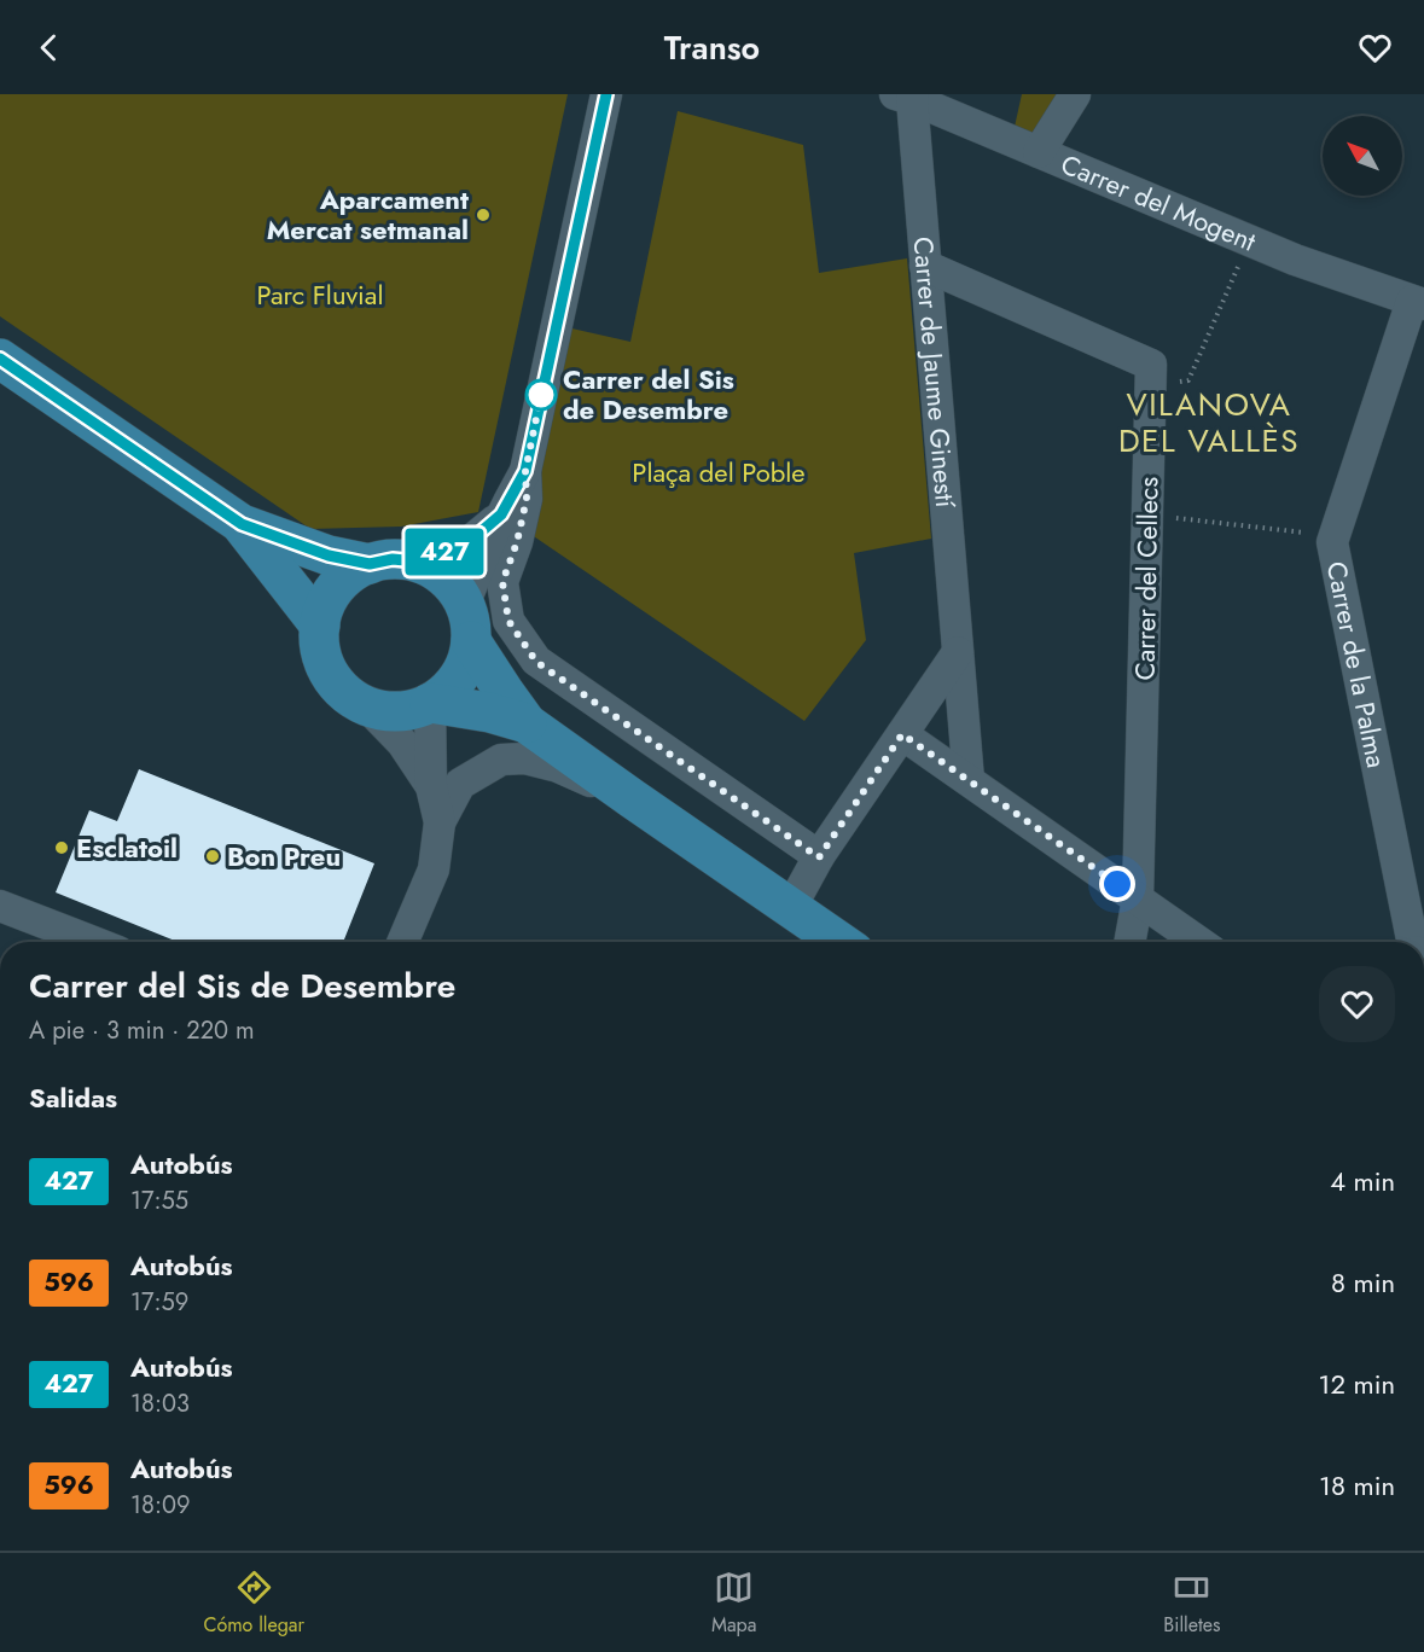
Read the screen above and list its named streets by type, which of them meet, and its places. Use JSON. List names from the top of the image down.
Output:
{
  "streets": {
    "street": [
      "Carrer del Mogent",
      "Carrer de Jaume Ginestí",
      "Carrer del Cellecs",
      "Carrer de la Palma"
    ]
  },
  "crossings": [
    ["Carrer del Mogent", "Carrer de Jaume Ginestí"],
    ["Carrer del Mogent", "Carrer de la Palma"],
    ["Carrer de Jaume Ginestí", "Carrer del Cellecs"]
  ],
  "districts": ["VILANOVA DEL VALLÈS"],
  "parks": ["Parc Fluvial", "Plaça del Poble"],
  "places": [
    "Aparcament Mercat setmanal",
    "Carrer del Sis de Desembre",
    "Esclatoil",
    "Bon Preu"
  ],
  "lines": ["bus line 427"],
  "north": "top left",
  "page": {
    "header": "Transo",
    "on_map": "427",
    "heading": [
      ["Carrer del Sis de Desembre", "A pie · 3 min · 220 m"],
      "Salidas"
    ],
    "list": [
      {
        "mark": "427",
        "name": "Autobús",
        "note": "17:55",
        "value": "4 min"
      },
      {
        "mark": "596",
        "name": "Autobús",
        "note": "17:59",
        "value": "8 min"
      },
      {
        "mark": "427",
        "name": "Autobús",
        "note": "18:03",
        "value": "12 min"
      },
      {
        "mark": "596",
        "name": "Autobús",
        "note": "18:09",
        "value": "18 min"
      }
    ],
    "tabs": ["Cómo llegar", "Mapa", "Billetes"]
  }
}
